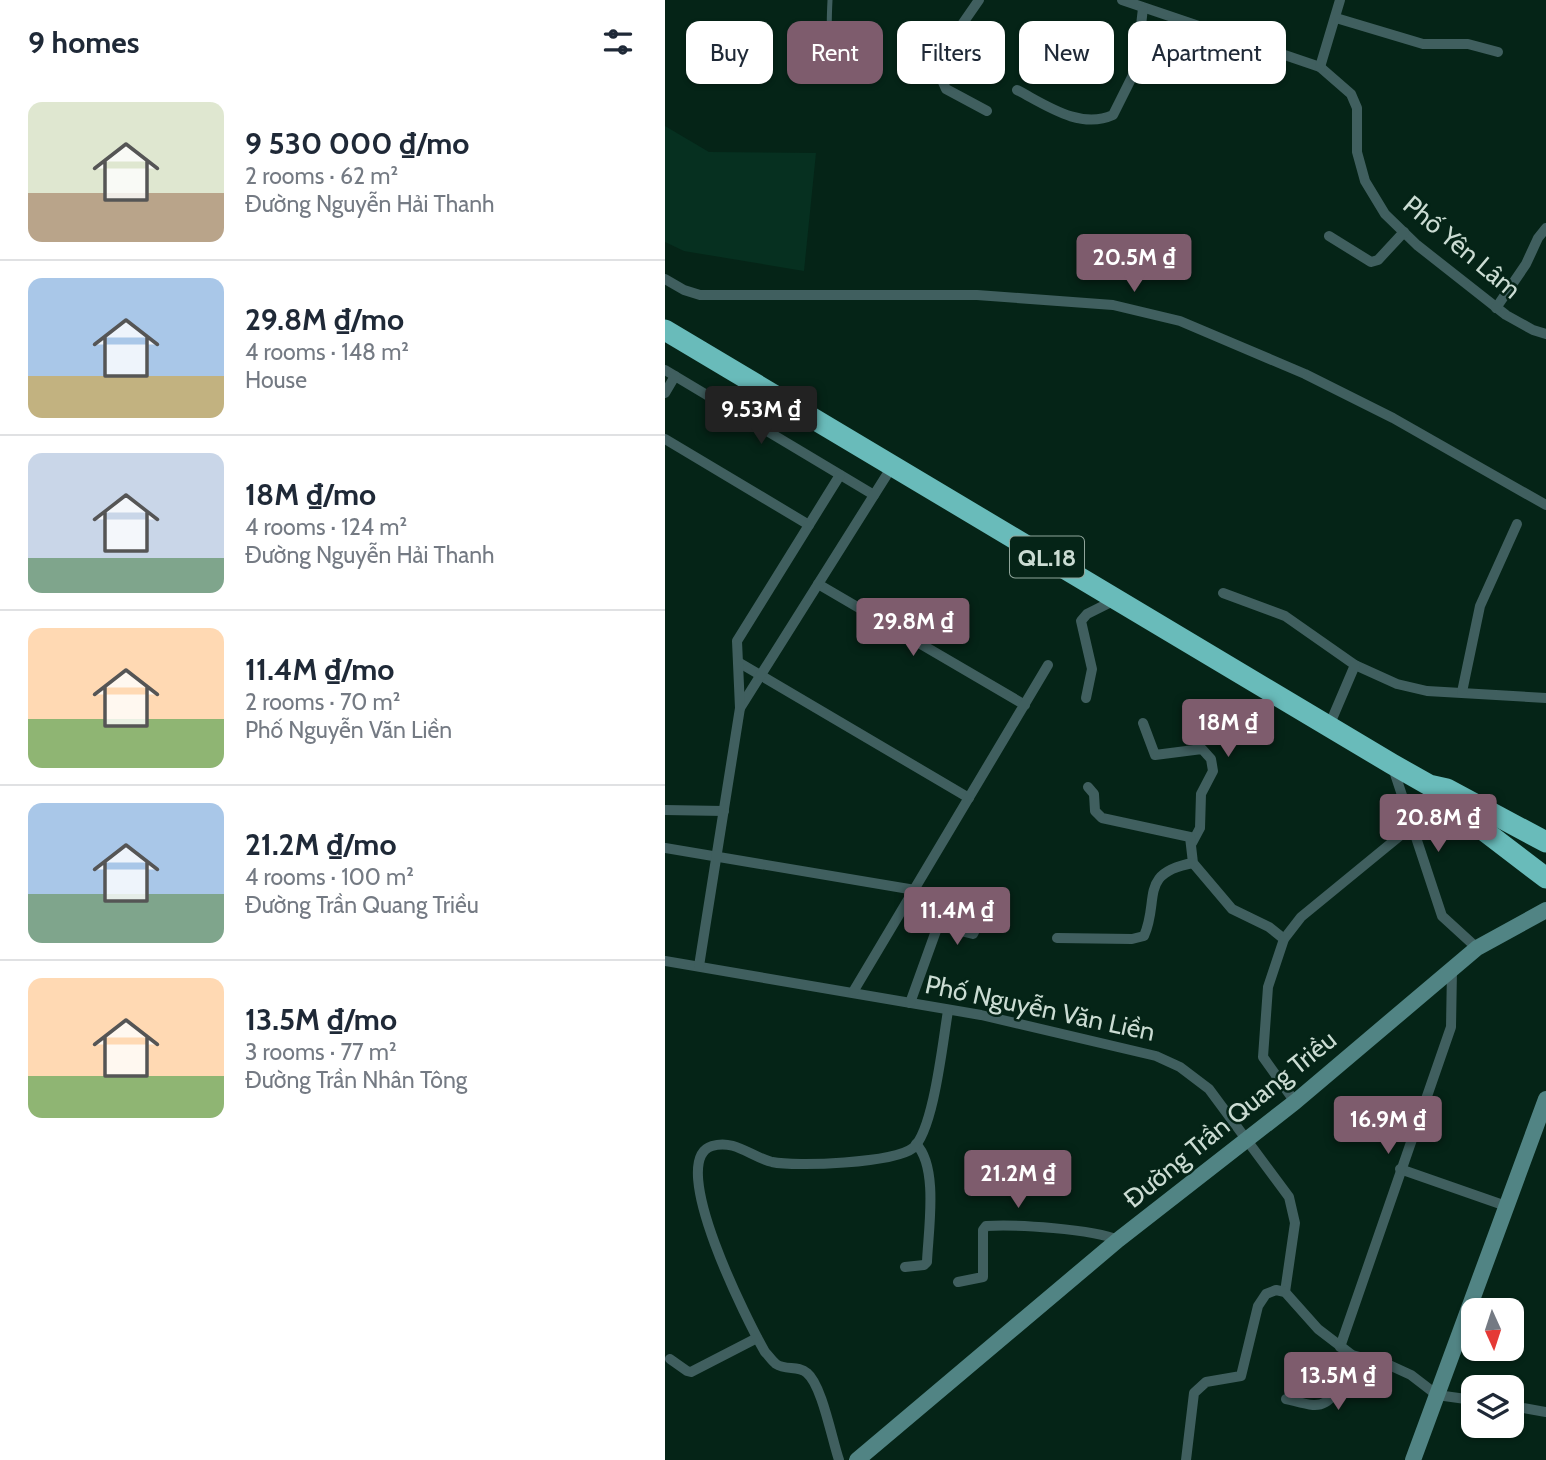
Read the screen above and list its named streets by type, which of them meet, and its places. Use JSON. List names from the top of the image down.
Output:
{
  "streets": {
    "highway": ["QL.18"],
    "main road": ["Đường Trần Quang Triều"],
    "street": ["Phố Yên Lâm", "Phố Nguyễn Văn Liền"]
  },
  "crossings": [
    ["Phố Nguyễn Văn Liền", "Đường Trần Quang Triều"]
  ],
  "north": "bottom",
  "page": {
    "heading": "9 homes",
    "chip": [
      "Buy",
      "Rent",
      "Filters",
      "New",
      "Apartment"
    ],
    "list": [
      {
        "name": "9 530 000 ₫/mo",
        "note": "2 rooms · 62 m² · Đường Nguyễn Hải Thanh"
      },
      {
        "name": "29.8M ₫/mo",
        "note": "4 rooms · 148 m² · House"
      },
      {
        "name": "18M ₫/mo",
        "note": "4 rooms · 124 m² · Đường Nguyễn Hải Thanh"
      },
      {
        "name": "11.4M ₫/mo",
        "note": "2 rooms · 70 m² · Phố Nguyễn Văn Liền"
      },
      {
        "name": "21.2M ₫/mo",
        "note": "4 rooms · 100 m² · Đường Trần Quang Triều"
      },
      {
        "name": "13.5M ₫/mo",
        "note": "3 rooms · 77 m² · Đường Trần Nhân Tông"
      }
    ],
    "price": [
      "20.5M ₫",
      "9.53M ₫",
      "29.8M ₫",
      "18M ₫",
      "20.8M ₫",
      "11.4M ₫",
      "16.9M ₫",
      "21.2M ₫",
      "13.5M ₫"
    ]
  }
}
